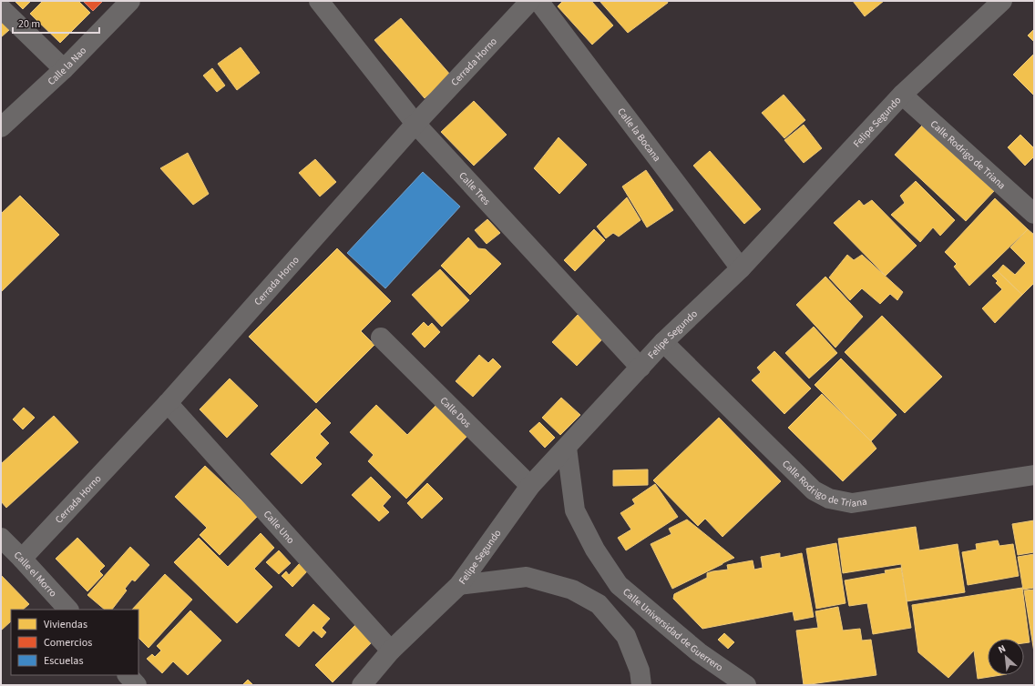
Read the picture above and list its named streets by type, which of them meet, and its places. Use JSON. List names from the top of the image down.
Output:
{
  "streets": {
    "street": [
      "Cerrada Horno",
      "Calle la Nao",
      "Felipe Segundo",
      "Calle la Bocana",
      "Calle Rodrigo de Triana",
      "Calle Tres",
      "Calle Dos",
      "Calle Uno",
      "Calle el Morro",
      "Calle Universidad de Guerrero"
    ]
  },
  "crossings": [
    ["Cerrada Horno", "Calle Tres"],
    ["Cerrada Horno", "Calle Uno"],
    ["Cerrada Horno", "Calle el Morro"],
    ["Felipe Segundo", "Calle la Bocana"],
    ["Felipe Segundo", "Calle Rodrigo de Triana"],
    ["Felipe Segundo", "Calle Tres"],
    ["Felipe Segundo", "Calle Dos"],
    ["Felipe Segundo", "Calle Uno"],
    ["Felipe Segundo", "Calle Universidad de Guerrero"]
  ],
  "legend": ["Viviendas", "Comercios", "Escuelas"],
  "scale_bar": "20 m",
  "north": "top left"
}
